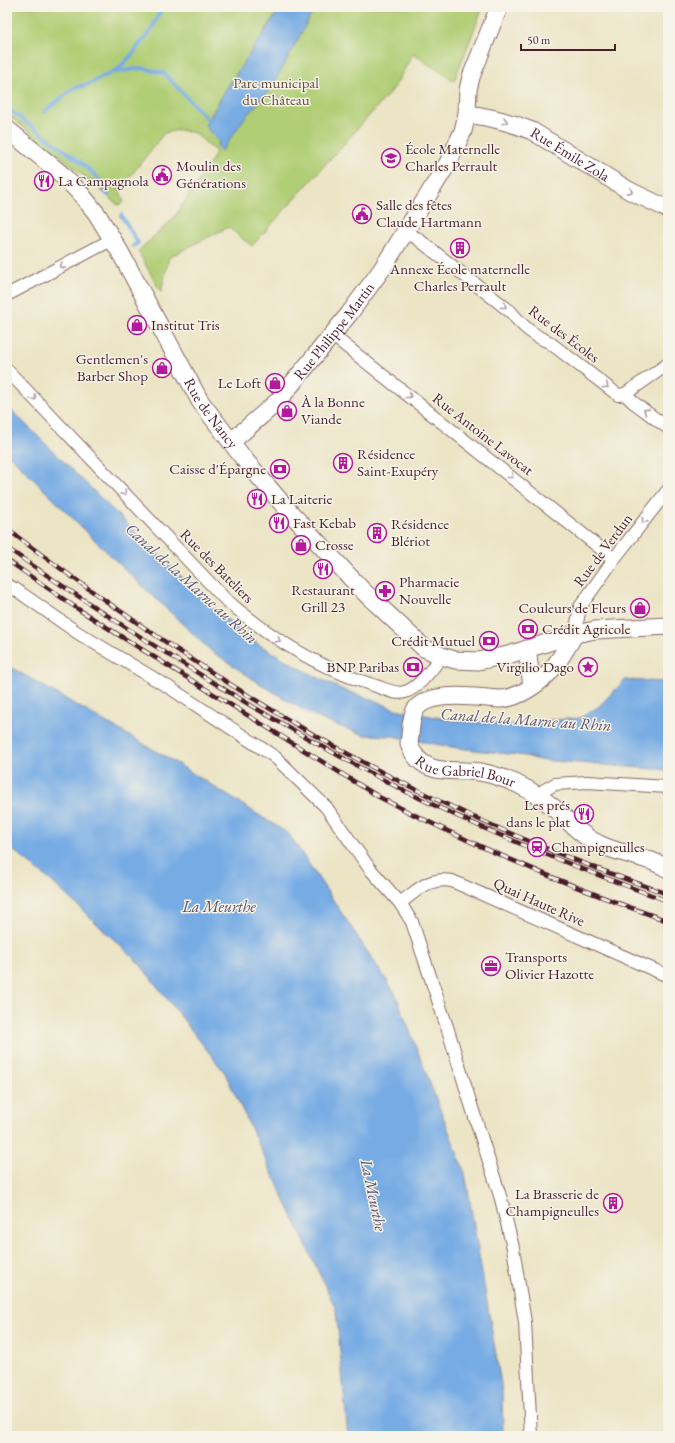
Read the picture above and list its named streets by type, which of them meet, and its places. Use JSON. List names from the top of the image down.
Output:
{
  "streets": {
    "main road": [
      "Rue Émile Zola",
      "Rue Philippe Martin",
      "Rue de Nancy",
      "Rue Gabriel Bour"
    ],
    "street": [
      "Rue des Écoles",
      "Rue Antoine Lavocat",
      "Rue de Verdun",
      "Rue des Bateliers",
      "Quai Haute Rive"
    ]
  },
  "crossings": [
    ["Rue Émile Zola", "Rue Philippe Martin"],
    ["Rue Philippe Martin", "Rue des Écoles"],
    ["Rue Philippe Martin", "Rue de Nancy"],
    ["Rue Philippe Martin", "Rue Antoine Lavocat"],
    ["Rue de Nancy", "Rue de Verdun"],
    ["Rue de Nancy", "Rue des Bateliers"],
    ["Rue de Nancy", "Rue Gabriel Bour"],
    ["Rue Antoine Lavocat", "Rue de Verdun"],
    ["Rue de Verdun", "Rue Gabriel Bour"]
  ],
  "one_way": [
    "Rue Émile Zola",
    "Rue Antoine Lavocat",
    "Rue de Verdun",
    "Rue des Bateliers"
  ],
  "water": ["Canal de la Marne au Rhin", "La Meurthe"],
  "parks": ["Parc municipal du Château"],
  "places": {
    "school or university": ["École Maternelle Charles Perrault"],
    "public building": ["Moulin des Générations", "Salle des fêtes Claude Hartmann"],
    "restaurant": [
      "La Campagnola",
      "La Laiterie",
      "Fast Kebab",
      "Restaurant Grill 23",
      "Les prés dans le plat"
    ],
    "building": [
      "Annexe École maternelle Charles Perrault",
      "Résidence Saint-Exupéry",
      "Résidence Blériot",
      "La Brasserie de Champigneulles"
    ],
    "shop": [
      "Institut Tris",
      "Gentlemen's Barber Shop",
      "Le Loft",
      "À la Bonne Viande",
      "Crosse",
      "Couleurs de Fleurs"
    ],
    "bank": [
      "Caisse d'Épargne",
      "Crédit Agricole",
      "Crédit Mutuel",
      "BNP Paribas"
    ],
    "pharmacy": ["Pharmacie Nouvelle"],
    "place": ["Virgilio Dago"],
    "station": ["Champigneulles"],
    "office": ["Transports Olivier Hazotte"]
  },
  "scale_bar": "50 m"
}
